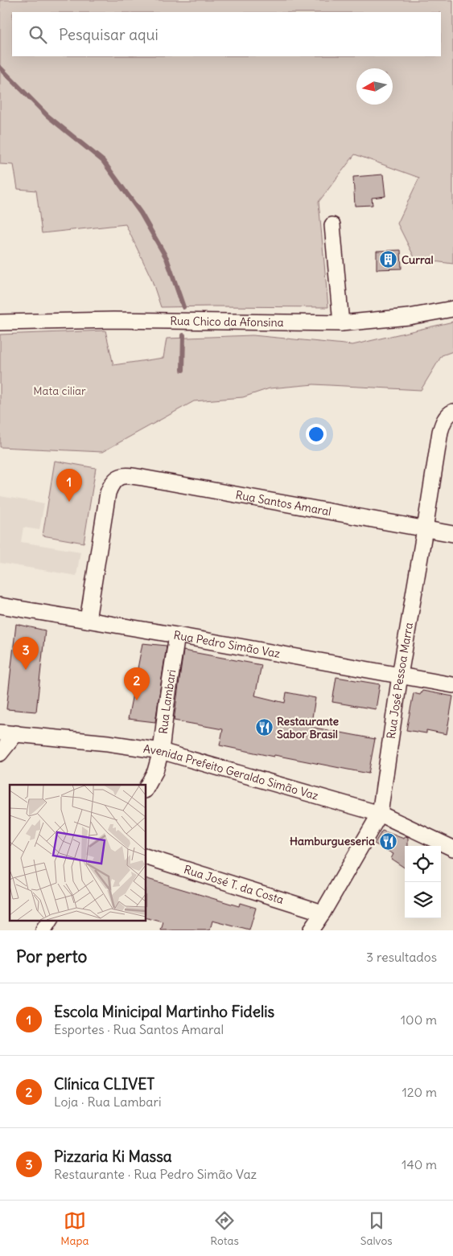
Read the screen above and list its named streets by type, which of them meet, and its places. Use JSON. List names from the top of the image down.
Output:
{
  "streets": {
    "street": [
      "Rua Chico da Afonsina",
      "Rua Santos Amaral",
      "Rua Pedro Simão Vaz",
      "Rua José Pessoa Marra",
      "Rua Lambari",
      "Avenida Prefeito Geraldo Simão Vaz",
      "Rua José T. da Costa"
    ]
  },
  "crossings": [
    ["Rua Santos Amaral", "Rua Pedro Simão Vaz"],
    ["Rua Santos Amaral", "Rua José Pessoa Marra"],
    ["Rua Pedro Simão Vaz", "Rua José Pessoa Marra"],
    ["Rua Pedro Simão Vaz", "Rua Lambari"],
    ["Rua José Pessoa Marra", "Avenida Prefeito Geraldo Simão Vaz"],
    ["Rua José Pessoa Marra", "Rua José T. da Costa"],
    ["Rua Lambari", "Avenida Prefeito Geraldo Simão Vaz"]
  ],
  "parks": ["Mata ciliar"],
  "places": {
    "building": ["Curral"],
    "restaurant": ["Restaurante Sabor Brasil", "Hamburgueseria"]
  },
  "north": "left",
  "page": {
    "search": "Pesquisar aqui",
    "pins": ["1", "3", "2"],
    "heading": ["Por perto", "3 resultados"],
    "list": [
      {
        "mark": "1",
        "name": "Escola Minicipal Martinho Fidelis",
        "note": "Esportes · Rua Santos Amaral",
        "value": "100 m"
      },
      {
        "mark": "2",
        "name": "Clínica CLIVET",
        "note": "Loja · Rua Lambari",
        "value": "120 m"
      },
      {
        "mark": "3",
        "name": "Pizzaria Ki Massa",
        "note": "Restaurante · Rua Pedro Simão Vaz",
        "value": "140 m"
      }
    ],
    "nav": ["Mapa", "Rotas", "Salvos"]
  }
}
